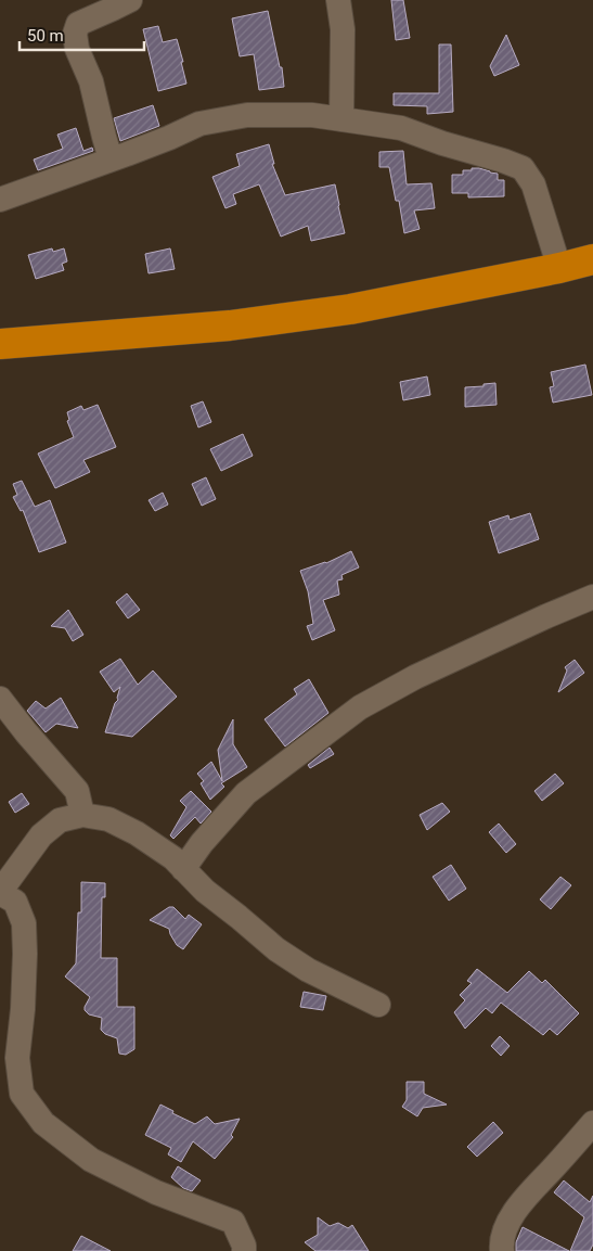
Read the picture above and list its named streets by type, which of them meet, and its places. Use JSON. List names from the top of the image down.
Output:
{
  "scale_bar": "50 m"
}
